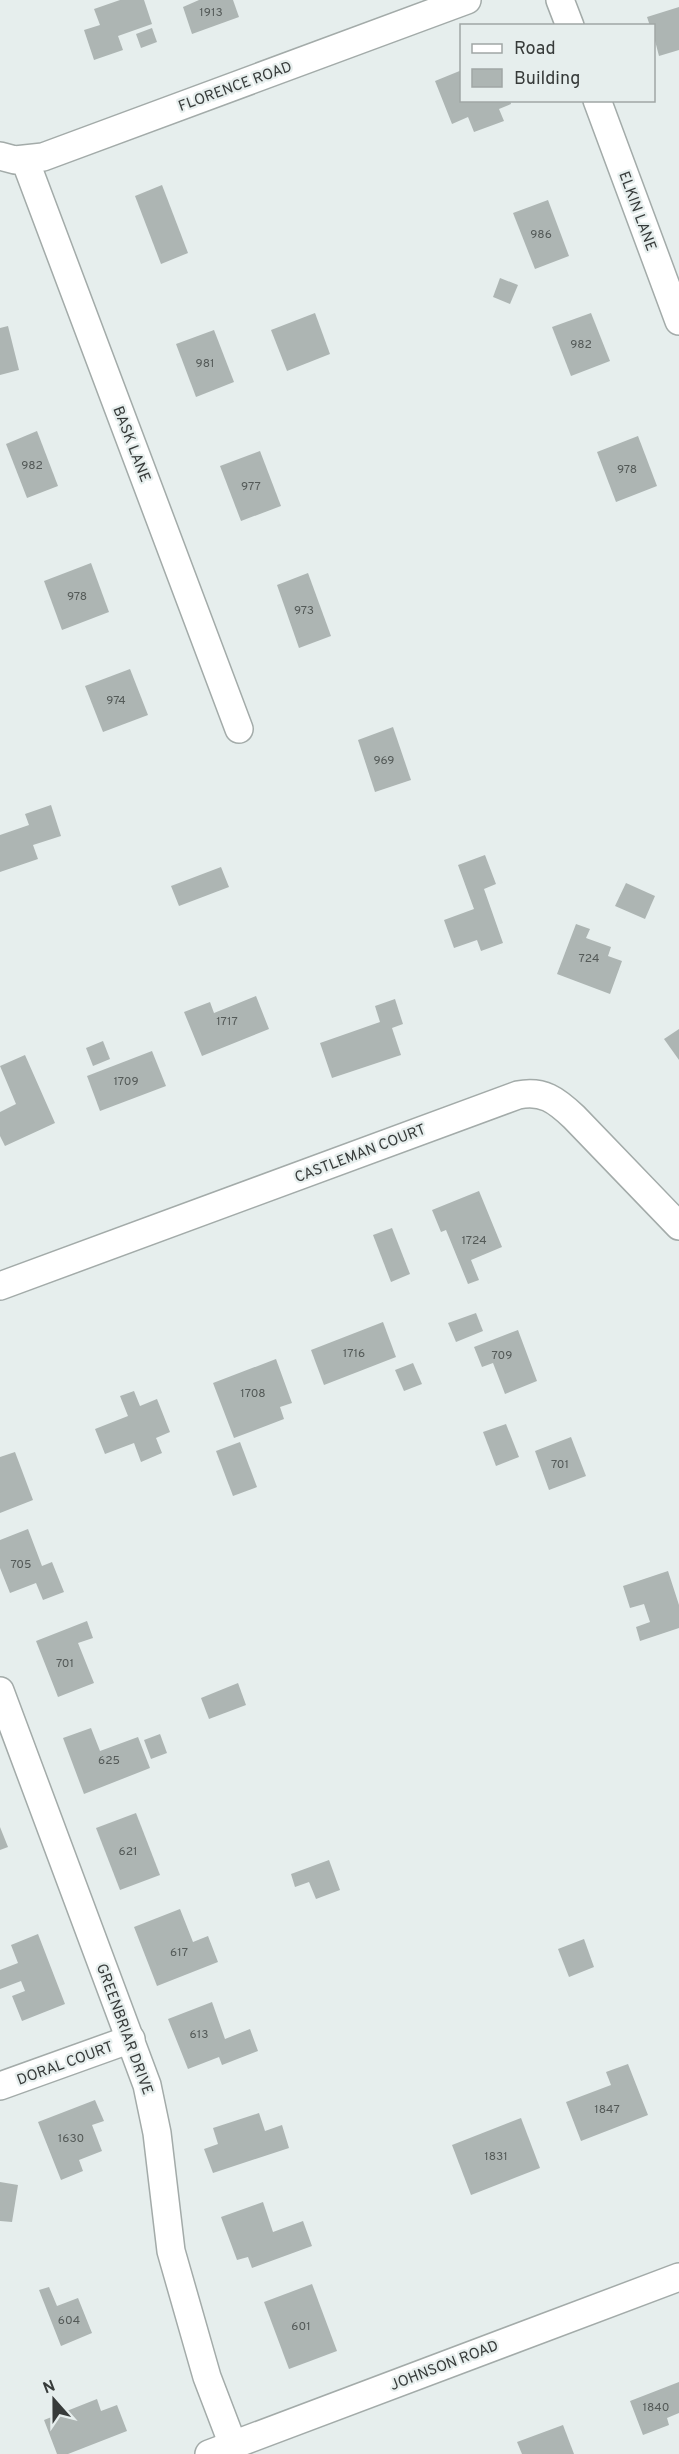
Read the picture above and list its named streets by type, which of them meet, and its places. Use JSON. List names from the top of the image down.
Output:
{
  "streets": {
    "street": [
      "FLORENCE ROAD",
      "ELKIN LANE",
      "BASK LANE",
      "CASTLEMAN COURT",
      "GREENBRIAR DRIVE",
      "DORAL COURT",
      "JOHNSON ROAD"
    ]
  },
  "crossings": [
    ["FLORENCE ROAD", "BASK LANE"],
    ["GREENBRIAR DRIVE", "DORAL COURT"],
    ["GREENBRIAR DRIVE", "JOHNSON ROAD"]
  ],
  "house_numbers": [
    "1913",
    "986",
    "982",
    "981",
    "982",
    "978",
    "977",
    "978",
    "973",
    "974",
    "969",
    "724",
    "1717",
    "1709",
    "1724",
    "1716",
    "709",
    "1708",
    "701",
    "705",
    "701",
    "625",
    "621",
    "617",
    "613",
    "1847",
    "1630",
    "1831",
    "604",
    "601",
    "1840"
  ],
  "legend": ["Road", "Building"],
  "north": "top"
}
